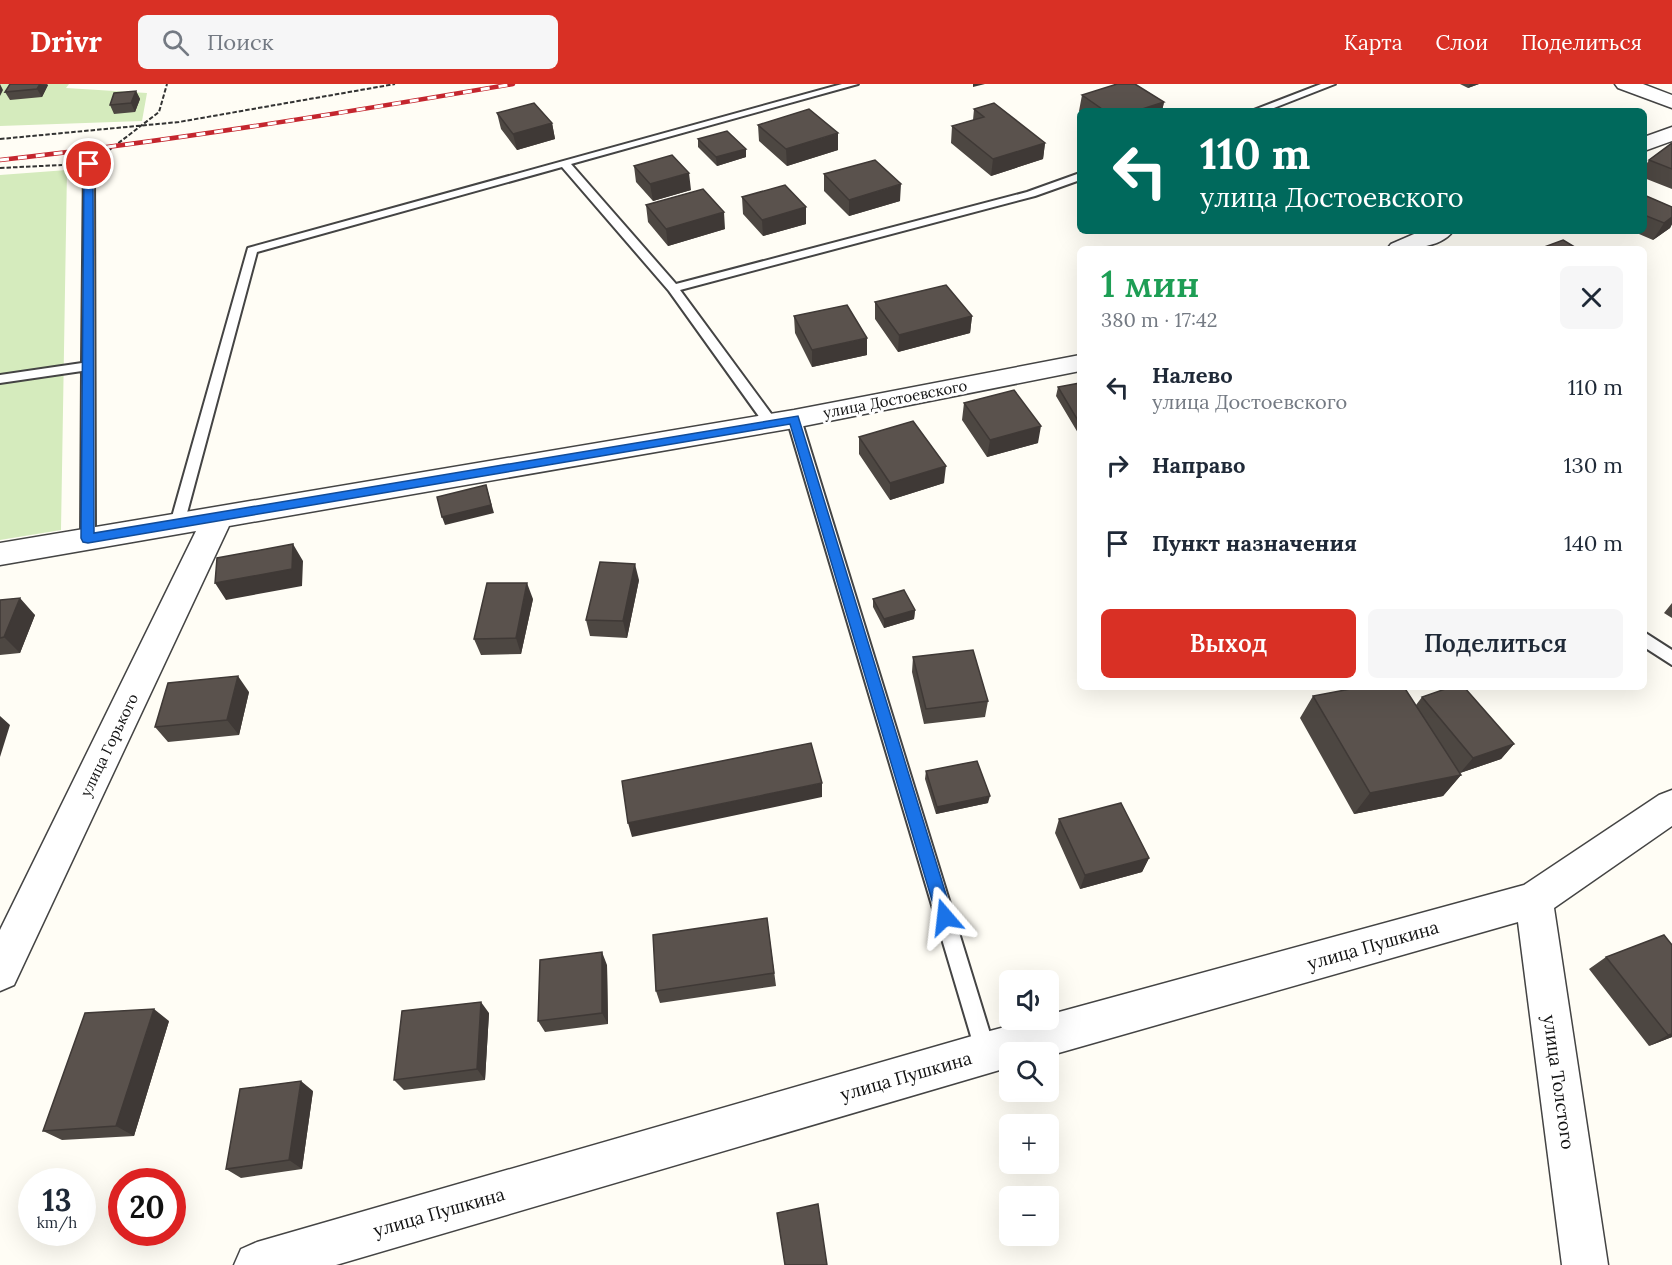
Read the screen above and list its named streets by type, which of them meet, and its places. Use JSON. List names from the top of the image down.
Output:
{
  "streets": {
    "street": [
      "улица Достоевского",
      "улица Горького",
      "улица Пушкина",
      "улица Толстого"
    ]
  },
  "crossings": [
    ["улица Достоевского", "улица Горького"],
    ["улица Пушкина", "улица Толстого"]
  ],
  "page": {
    "header": "Drivr",
    "search": "Поиск",
    "nav": ["Карта", "Слои", "Поделиться"],
    "turn": ["110 m", "улица Достоевского"],
    "heading": ["1 мин", "380 m · 17:42"],
    "list": [
      {
        "name": "Налево",
        "note": "улица Достоевского",
        "value": "110 m"
      },
      {
        "name": "Направо",
        "value": "130 m"
      },
      {
        "name": "Пункт назначения",
        "value": "140 m"
      }
    ],
    "buttons": ["Выход", "Поделиться"],
    "map_buttons": ["+", "−"],
    "speed": "13 km/h",
    "limit": "20"
  }
}
